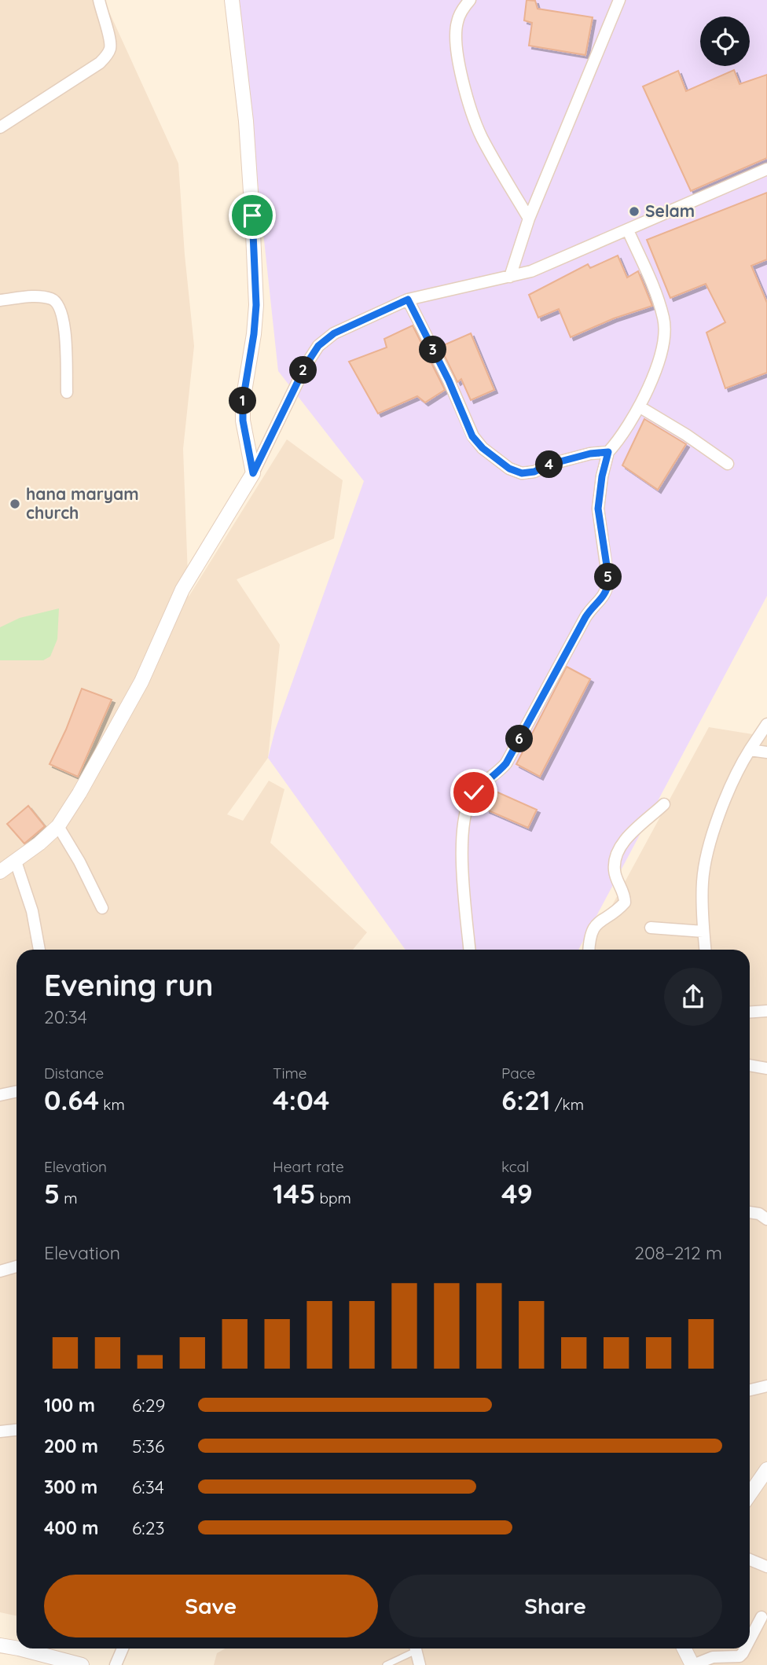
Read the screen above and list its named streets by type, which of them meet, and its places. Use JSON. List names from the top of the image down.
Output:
{
  "places": ["Selam", "hana maryam church"],
  "page": {
    "pins": [
      "3",
      "2",
      "1",
      "4",
      "5",
      "6"
    ],
    "heading": ["Evening run", "20:34"],
    "stats": [
      ["Distance", "0.64 km"],
      ["Time", "4:04"],
      ["Pace", "6:21 /km"],
      ["Elevation", "5 m"],
      ["Heart rate", "145 bpm"],
      ["kcal", "49"]
    ],
    "chart": ["Elevation", "208–212 m"],
    "list": [
      {
        "name": "100 m",
        "note": "6:29"
      },
      {
        "name": "200 m",
        "note": "5:36"
      },
      {
        "name": "300 m",
        "note": "6:34"
      },
      {
        "name": "400 m",
        "note": "6:23"
      }
    ],
    "buttons": ["Save", "Share"]
  }
}
